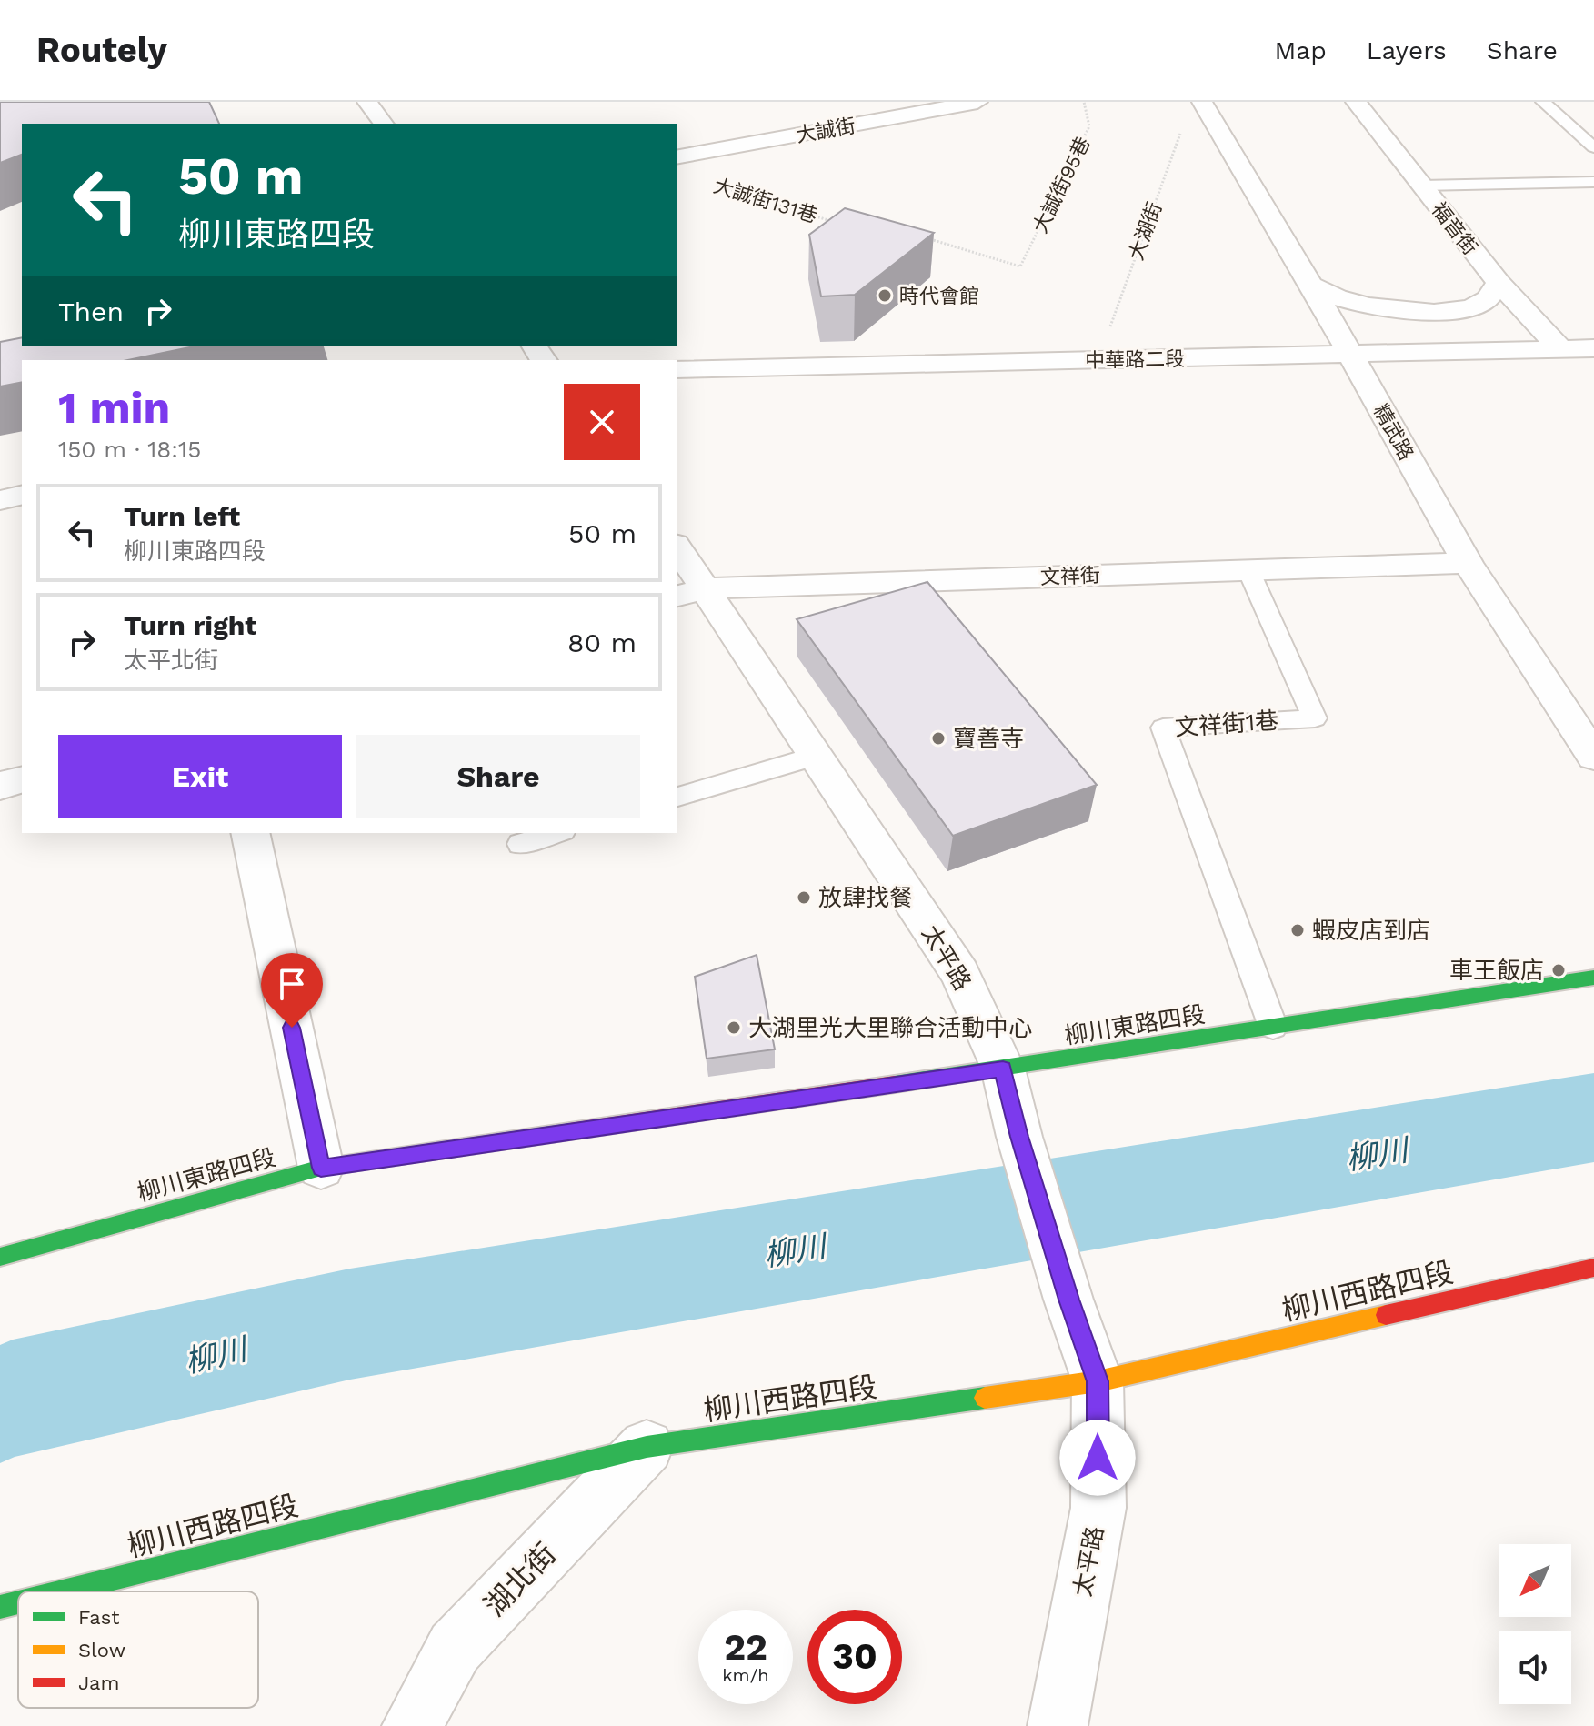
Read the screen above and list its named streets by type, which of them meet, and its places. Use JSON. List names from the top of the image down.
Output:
{
  "streets": {
    "street": [
      "大誠街",
      "福音街",
      "中華路二段",
      "精武路",
      "文祥街",
      "太平路",
      "柳川東路四段",
      "柳川西路四段",
      "湖北街"
    ],
    "lane": ["文祥街1巷"],
    "path": ["大誠街95巷", "大誠街131巷", "大湖街"]
  },
  "crossings": [
    ["福音街", "中華路二段"],
    ["大湖街", "中華路二段"],
    ["中華路二段", "精武路"],
    ["精武路", "文祥街"],
    ["文祥街", "文祥街1巷"],
    ["文祥街", "太平路"],
    ["文祥街1巷", "柳川東路四段"],
    ["太平路", "柳川東路四段"],
    ["太平路", "柳川西路四段"],
    ["柳川西路四段", "湖北街"]
  ],
  "water": ["柳川"],
  "places": [
    "時代會館",
    "寶善寺",
    "放肆找餐",
    "蝦皮店到店",
    "車王飯店",
    "大湖里光大里聯合活動中心"
  ],
  "legend": ["Fast", "Slow", "Jam"],
  "north": "bottom left",
  "page": {
    "header": "Routely",
    "nav": ["Map", "Layers", "Share"],
    "turn": ["50 m", "柳川東路四段"],
    "then": "Then",
    "heading": ["1 min", "150 m · 18:15"],
    "list": [
      {
        "name": "Turn left",
        "note": "柳川東路四段",
        "value": "50 m"
      },
      {
        "name": "Turn right",
        "note": "太平北街",
        "value": "80 m"
      }
    ],
    "buttons": ["Exit", "Share"],
    "speed": "22 km/h",
    "limit": "30"
  }
}
